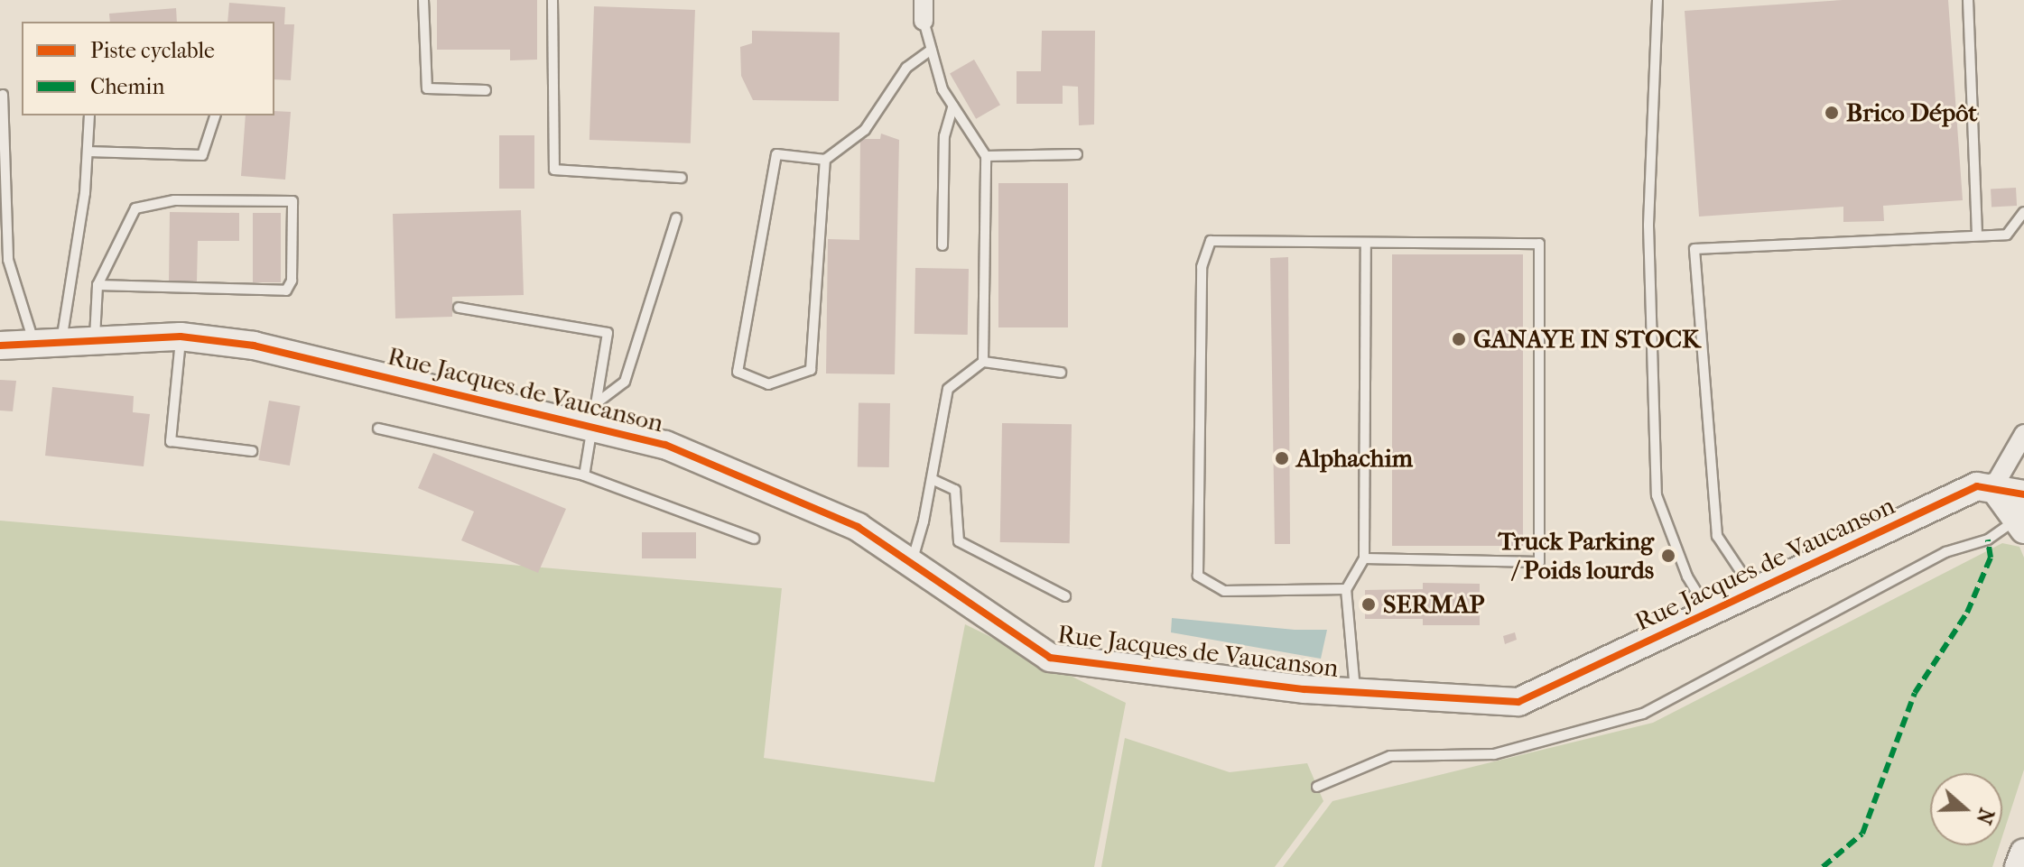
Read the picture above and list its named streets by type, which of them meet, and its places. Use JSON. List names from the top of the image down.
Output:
{
  "streets": {
    "street": ["Rue Jacques de Vaucanson"]
  },
  "places": [
    "Brico Dépôt",
    "GANAYE IN STOCK",
    "Alphachim",
    "Truck Parking / Poids lourds",
    "SERMAP"
  ],
  "legend": ["Piste cyclable", "Chemin"],
  "north": "right"
}
